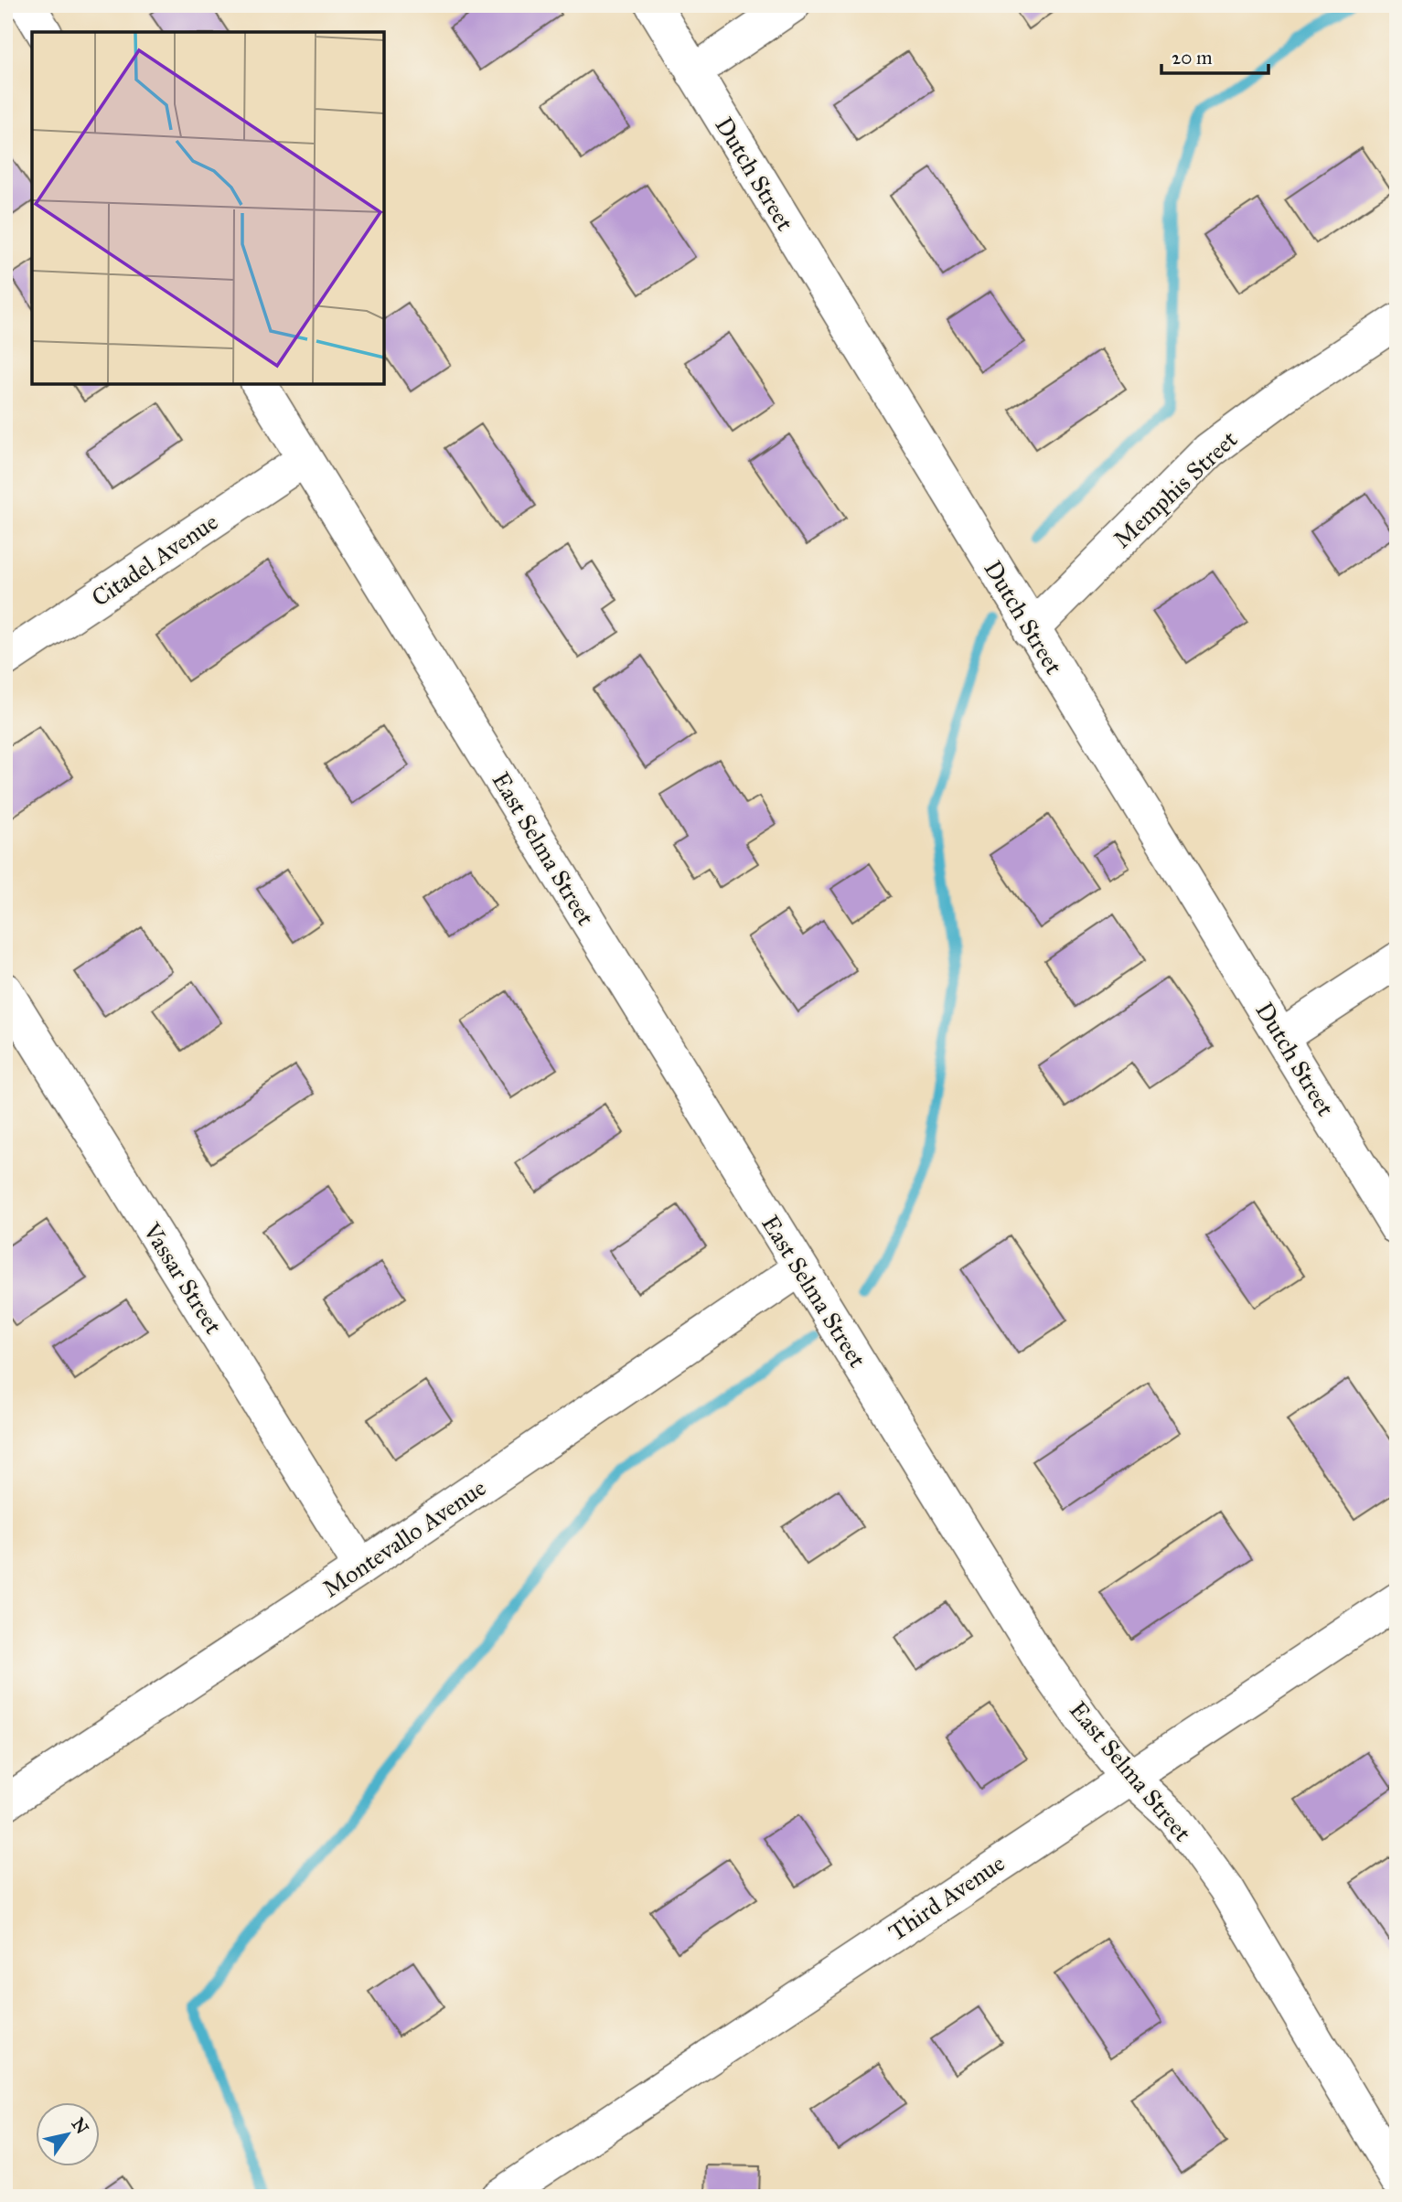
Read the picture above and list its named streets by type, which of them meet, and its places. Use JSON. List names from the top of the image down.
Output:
{
  "streets": {
    "street": [
      "Dutch Street",
      "Memphis Street",
      "Citadel Avenue",
      "East Selma Street",
      "Vassar Street",
      "Montevallo Avenue",
      "Third Avenue"
    ]
  },
  "crossings": [
    ["Dutch Street", "Memphis Street"],
    ["Citadel Avenue", "East Selma Street"],
    ["East Selma Street", "Montevallo Avenue"],
    ["East Selma Street", "Third Avenue"],
    ["Vassar Street", "Montevallo Avenue"]
  ],
  "scale_bar": "20 m",
  "north": "top right"
}
